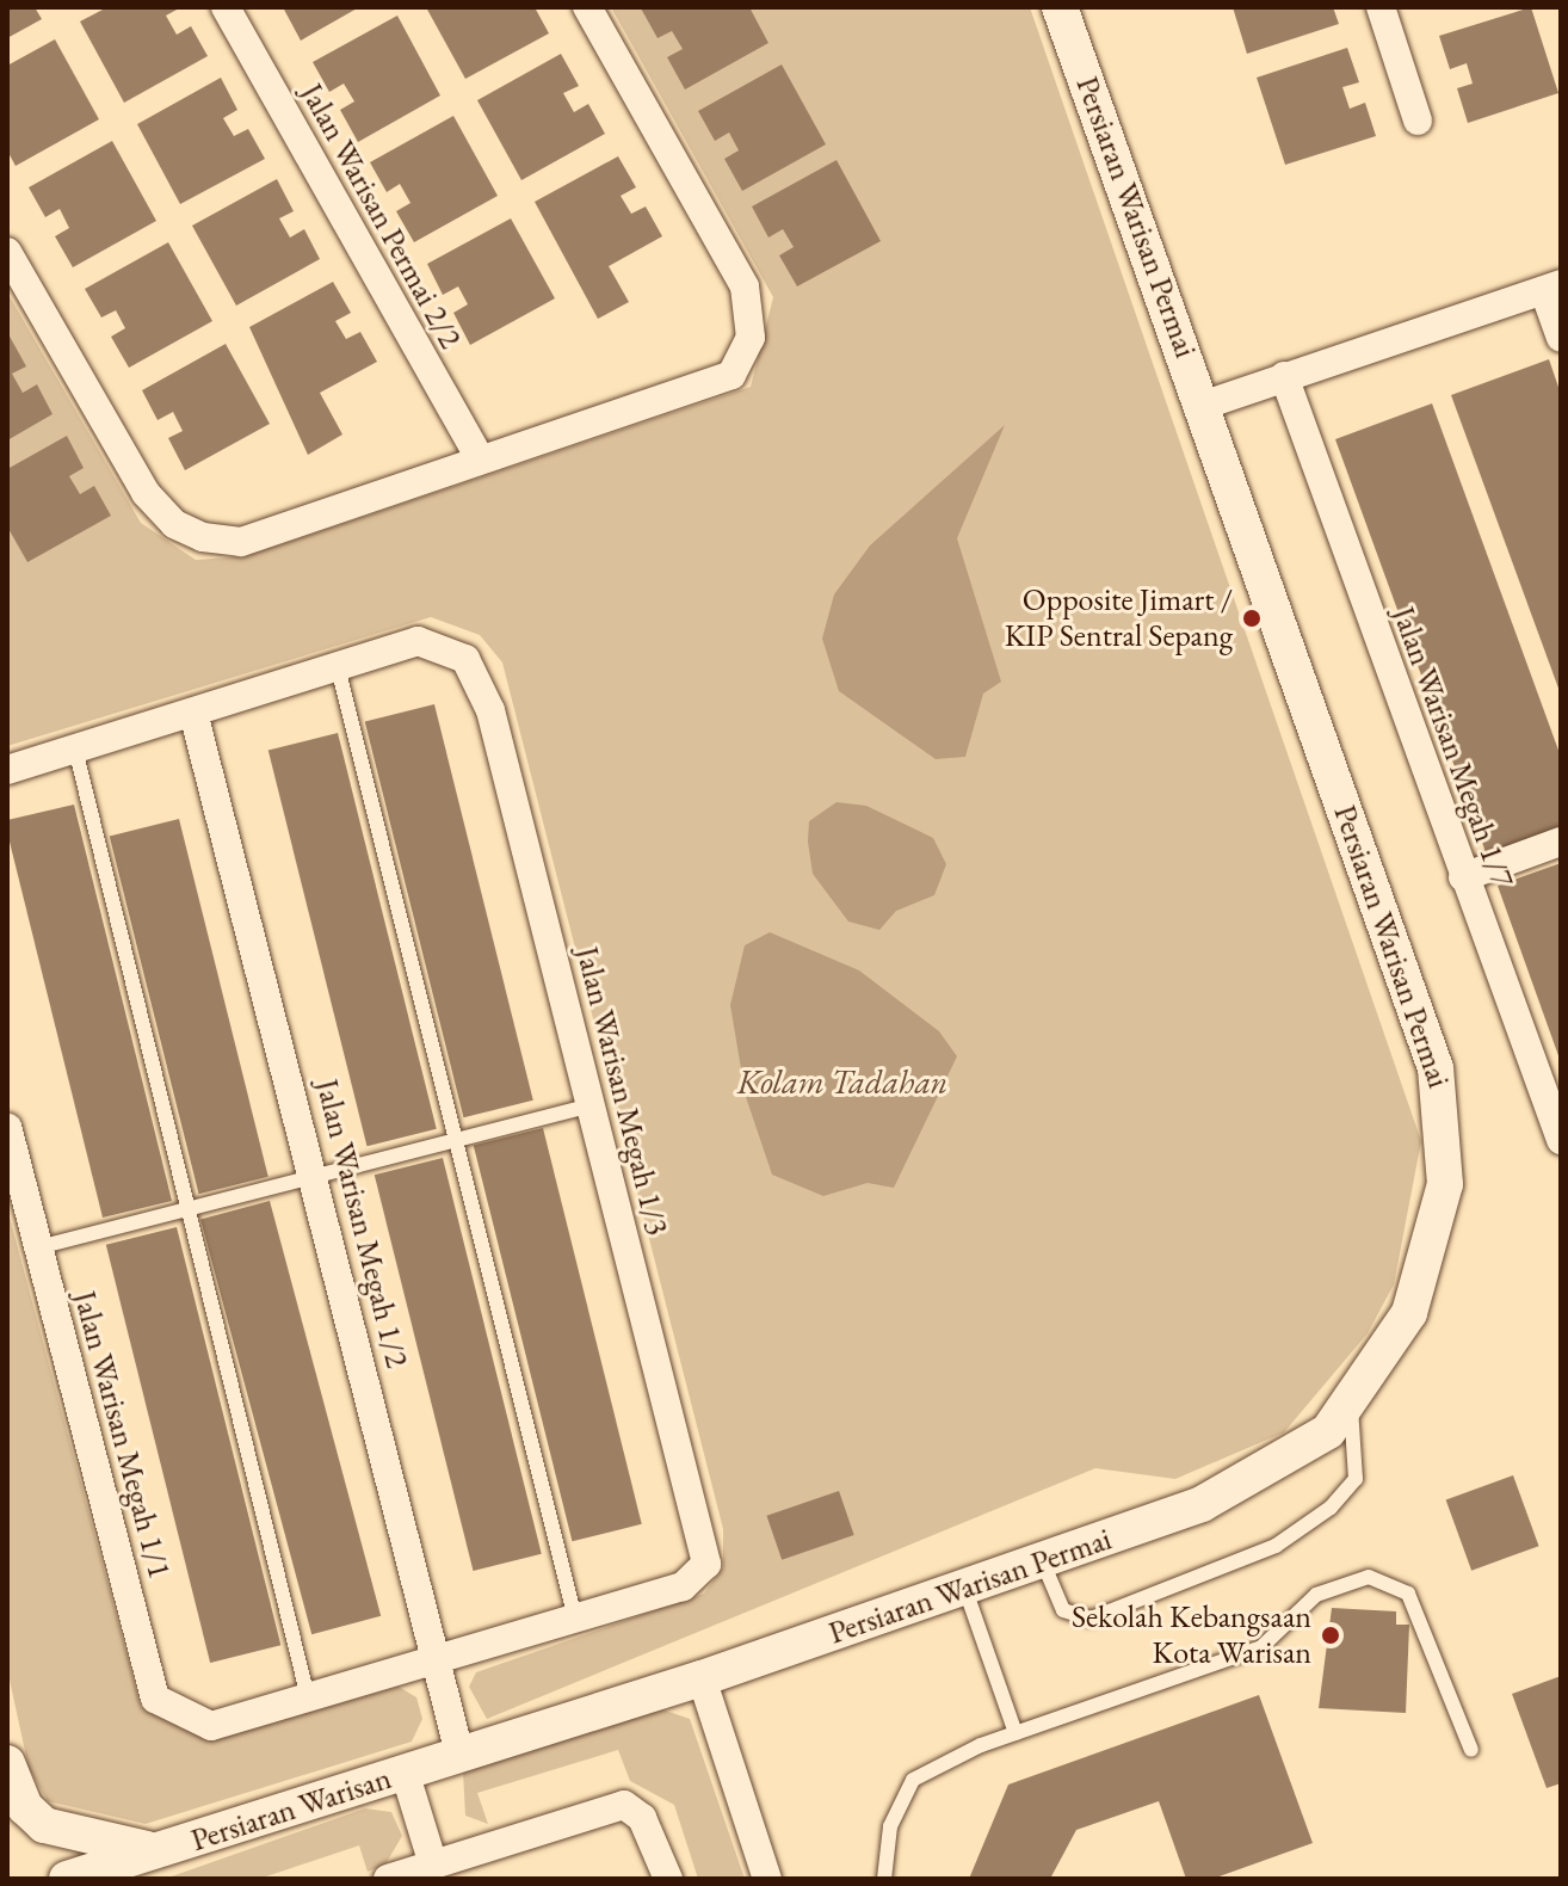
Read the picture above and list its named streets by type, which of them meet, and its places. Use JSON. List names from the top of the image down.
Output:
{
  "streets": {
    "street": [
      "Jalan Warisan Permai 2/2",
      "Persiaran Warisan Permai",
      "Jalan Warisan Megah 1/7",
      "Jalan Warisan Megah 1/3",
      "Jalan Warisan Megah 1/2",
      "Jalan Warisan Megah 1/1",
      "Persiaran Warisan"
    ]
  },
  "crossings": [
    ["Persiaran Warisan Permai", "Jalan Warisan Megah 1/2"],
    ["Persiaran Warisan Permai", "Persiaran Warisan"]
  ],
  "water": ["Kolam Tadahan"],
  "places": ["Opposite Jimart / KIP Sentral Sepang", "Sekolah Kebangsaan Kota Warisan"]
}
